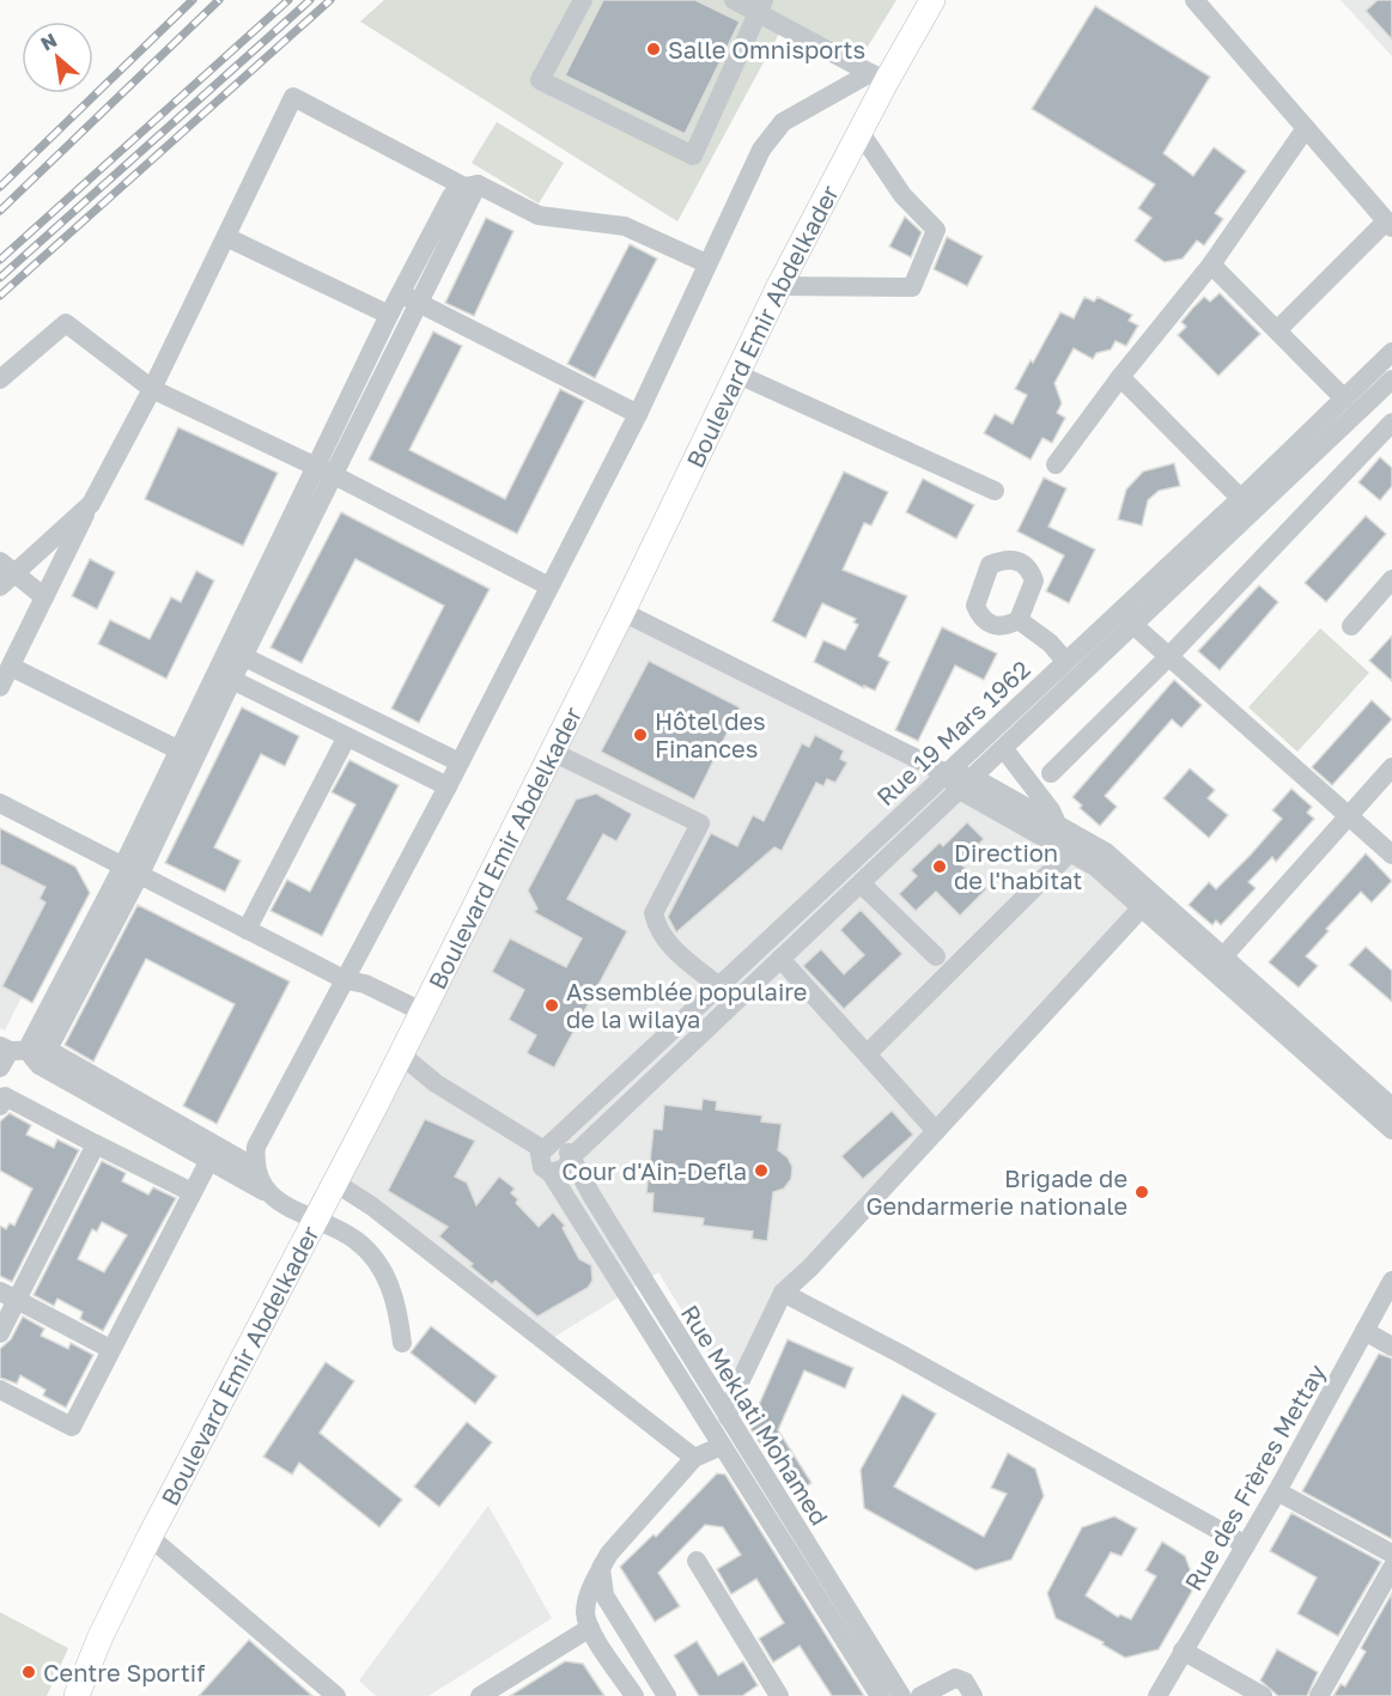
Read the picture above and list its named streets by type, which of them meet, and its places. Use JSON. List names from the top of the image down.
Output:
{
  "streets": {
    "main road": ["Boulevard Emir Abdelkader"],
    "street": ["Rue 19 Mars 1962", "Rue Meklati Mohamed", "Rue des Frères Mettay"]
  },
  "crossings": [
    ["Rue 19 Mars 1962", "Rue Meklati Mohamed"]
  ],
  "places": [
    "Salle Omnisports",
    "Hôtel des Finances",
    "Direction de l'habitat",
    "Assemblée populaire de la wilaya",
    "Cour d'Ain-Defla",
    "Brigade de Gendarmerie nationale",
    "Centre Sportif"
  ],
  "north": "top left"
}
